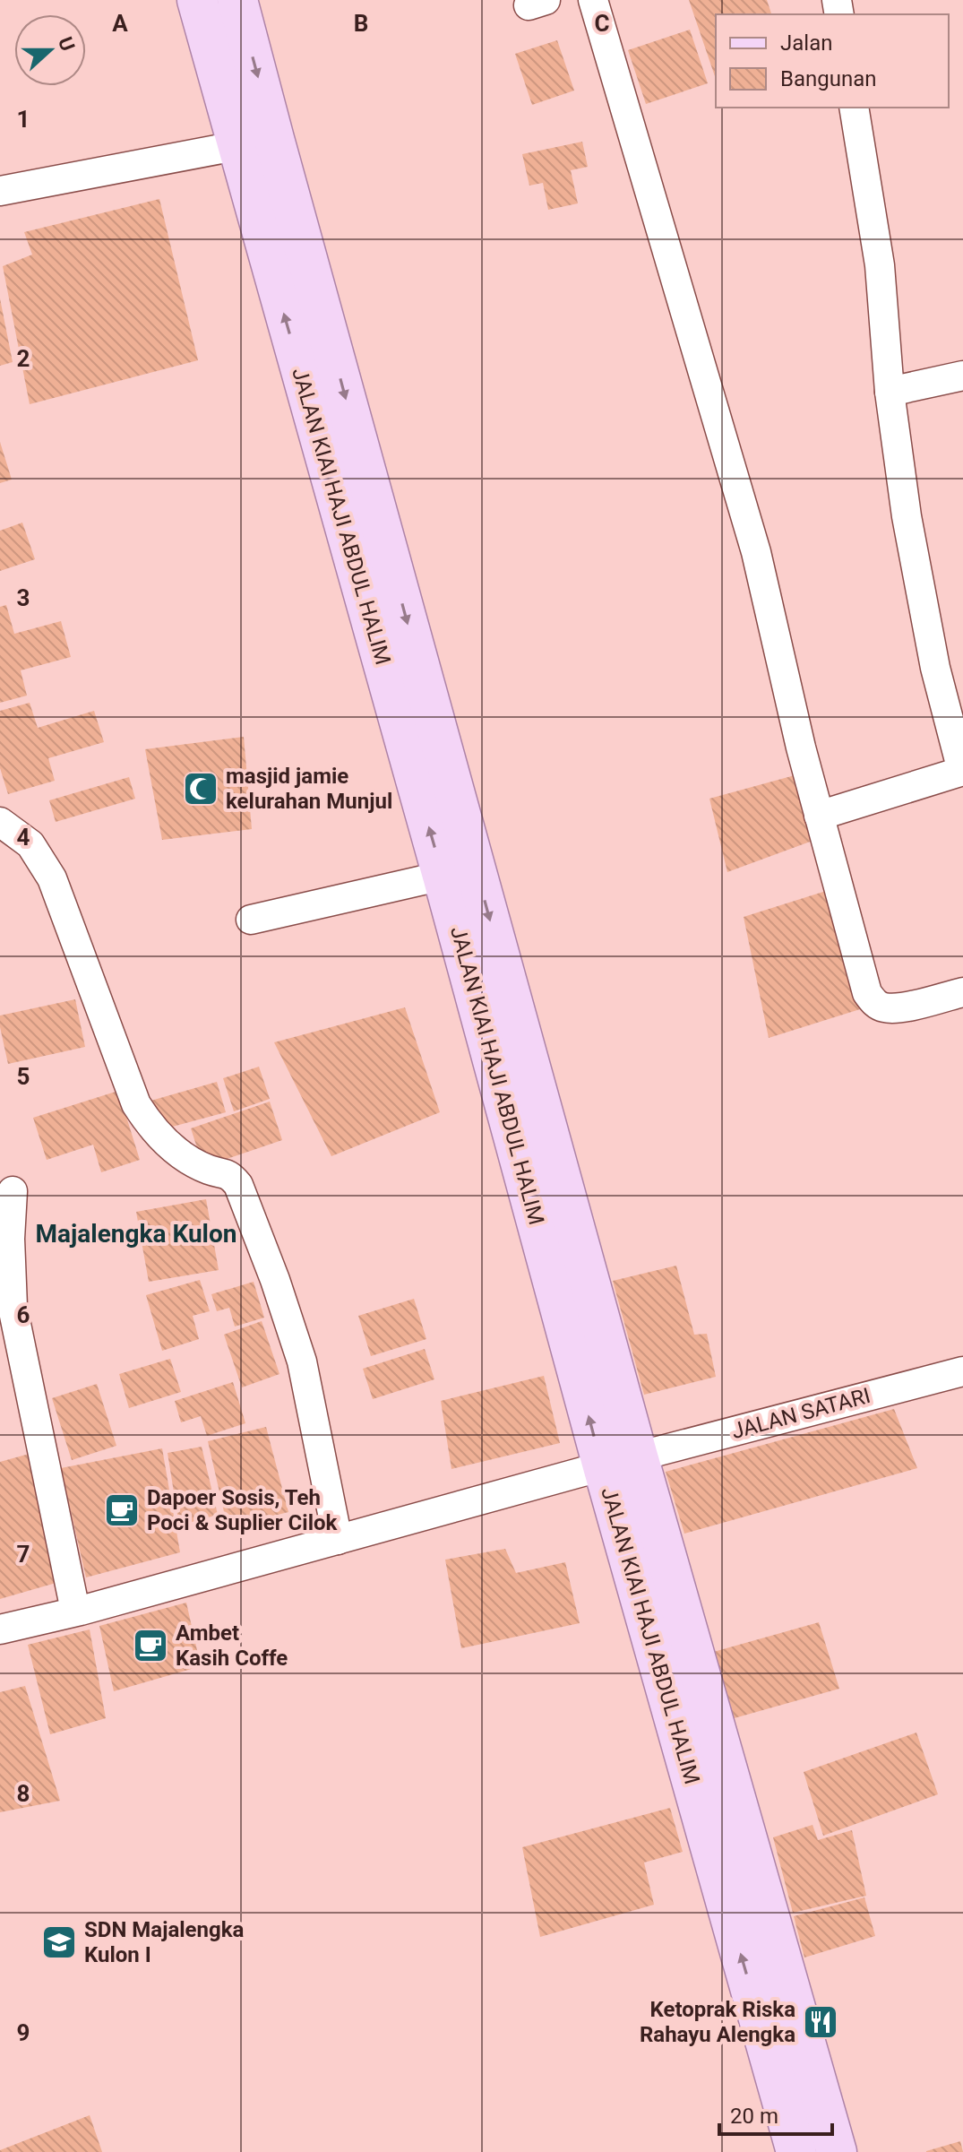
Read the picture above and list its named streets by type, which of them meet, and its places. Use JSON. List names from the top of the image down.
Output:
{
  "streets": {
    "main road": ["JALAN KIAI HAJI ABDUL HALIM"],
    "street": ["JALAN SATARI"]
  },
  "crossings": [
    ["JALAN KIAI HAJI ABDUL HALIM", "JALAN SATARI"]
  ],
  "districts": ["Majalengka Kulon"],
  "places": {
    "mosque": ["masjid jamie kelurahan Munjul"],
    "cafe": ["Dapoer Sosis, Teh Poci & Suplier Cilok", "Ambet Kasih Coffe"],
    "school or university": ["SDN Majalengka Kulon I"],
    "restaurant": ["Ketoprak Riska Rahayu Alengka"]
  },
  "legend": ["Jalan", "Bangunan"],
  "scale_bar": "20 m",
  "north": "right",
  "grid": {
    "columns": ["A", "B", "C"],
    "rows": [
      "1",
      "2",
      "3",
      "4",
      "5",
      "6",
      "7",
      "8",
      "9"
    ]
  }
}
